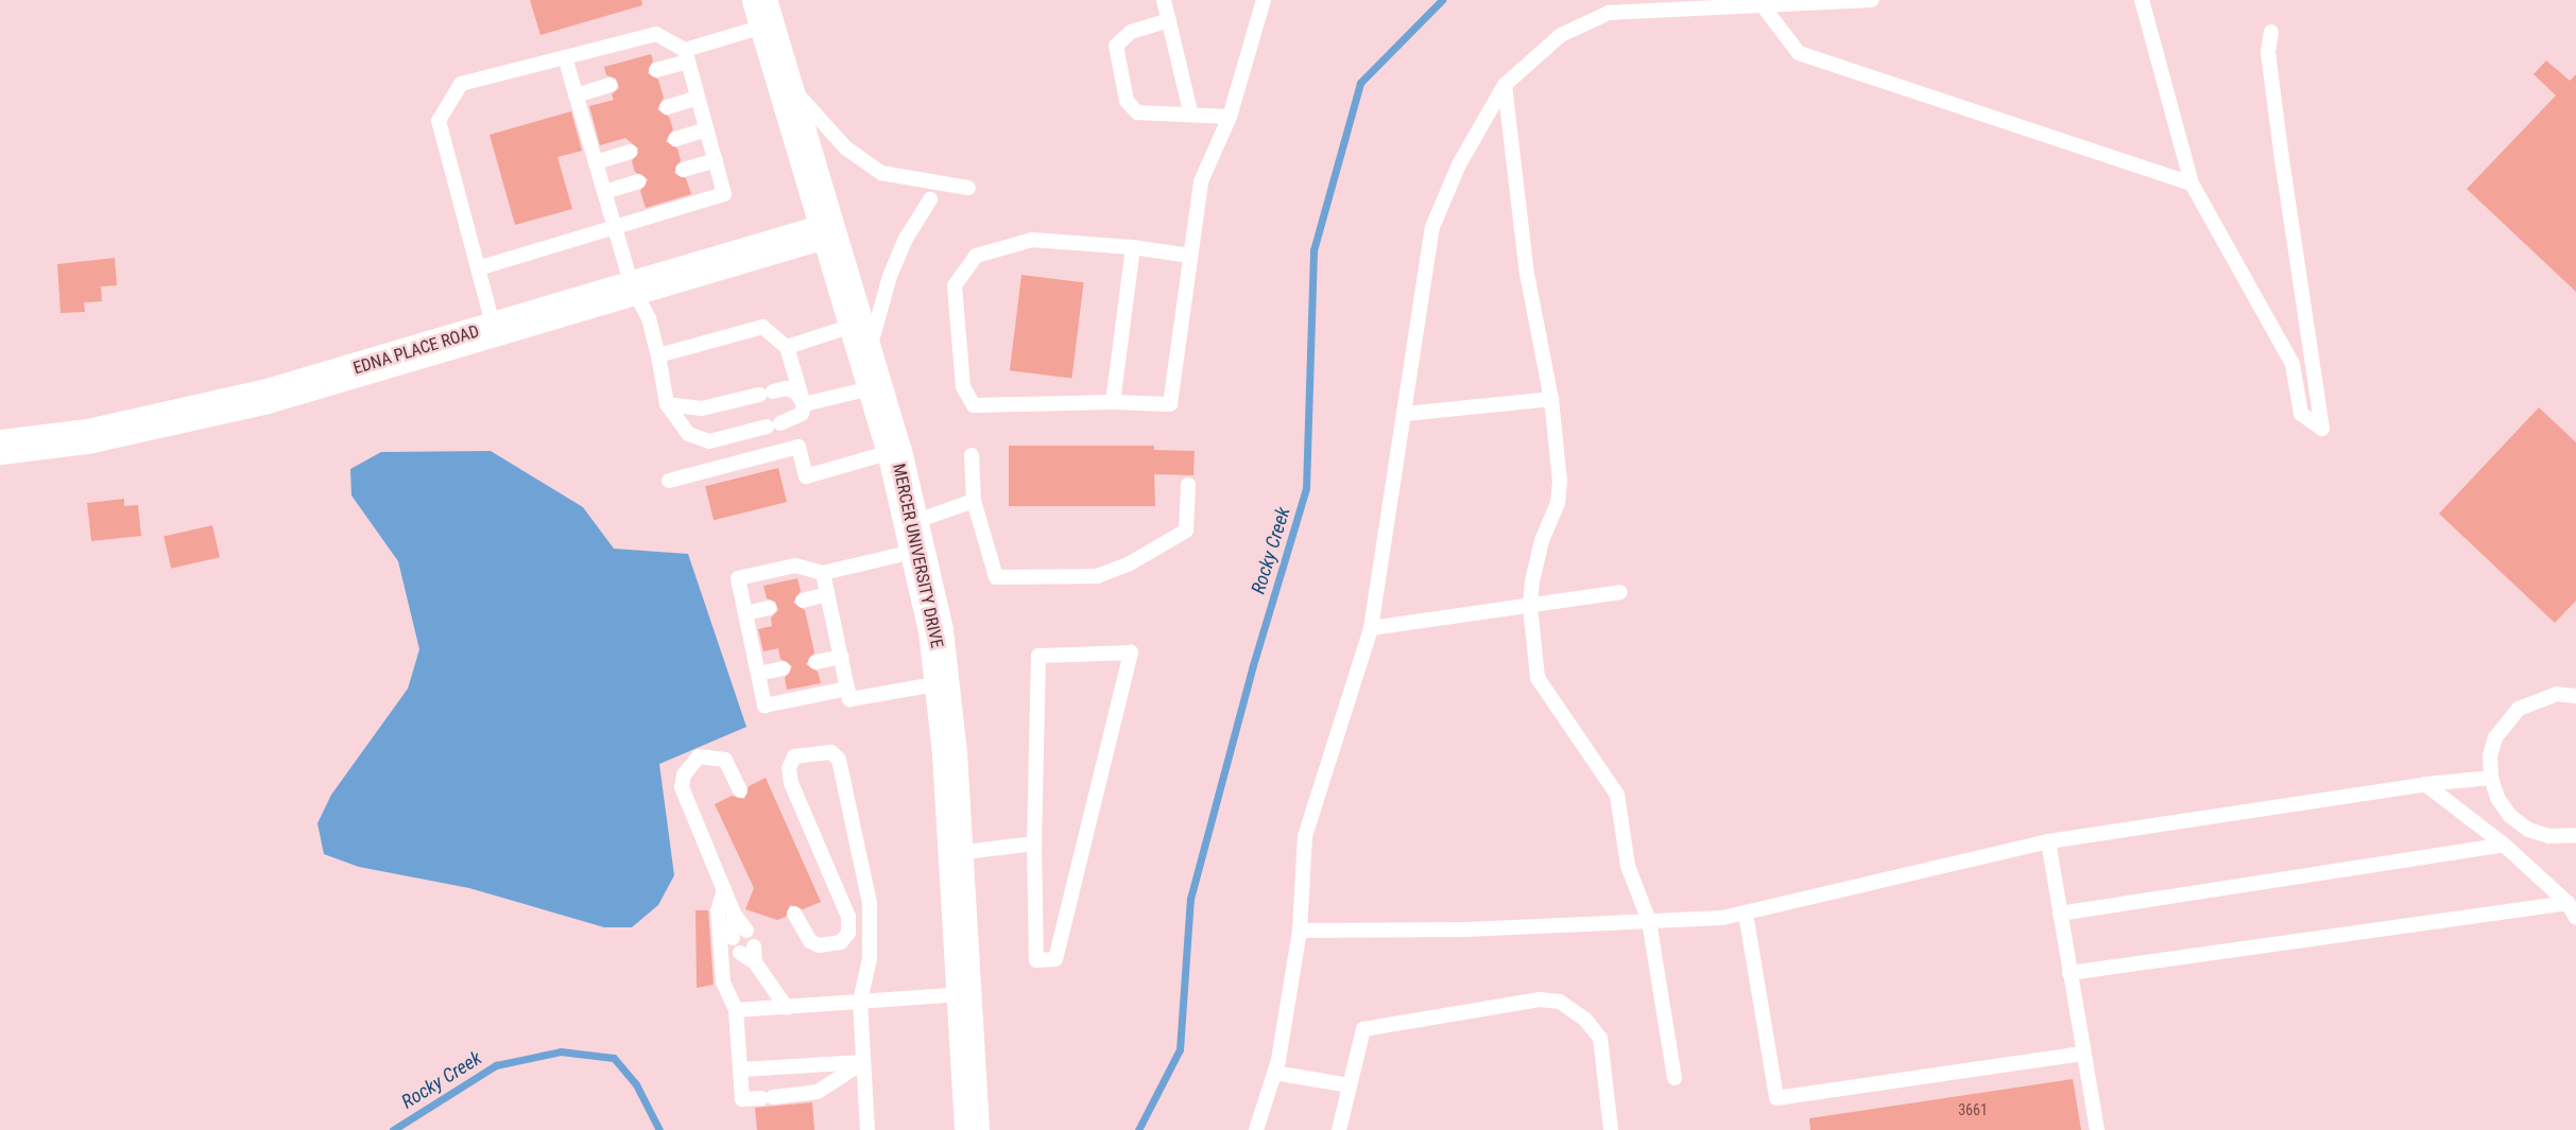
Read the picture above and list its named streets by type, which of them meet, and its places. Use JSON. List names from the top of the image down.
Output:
{
  "streets": {
    "main road": ["EDNA PLACE ROAD", "MERCER UNIVERSITY DRIVE"]
  },
  "crossings": [
    ["EDNA PLACE ROAD", "MERCER UNIVERSITY DRIVE"]
  ],
  "water": ["Rocky Creek"],
  "house_numbers": ["3661"]
}
